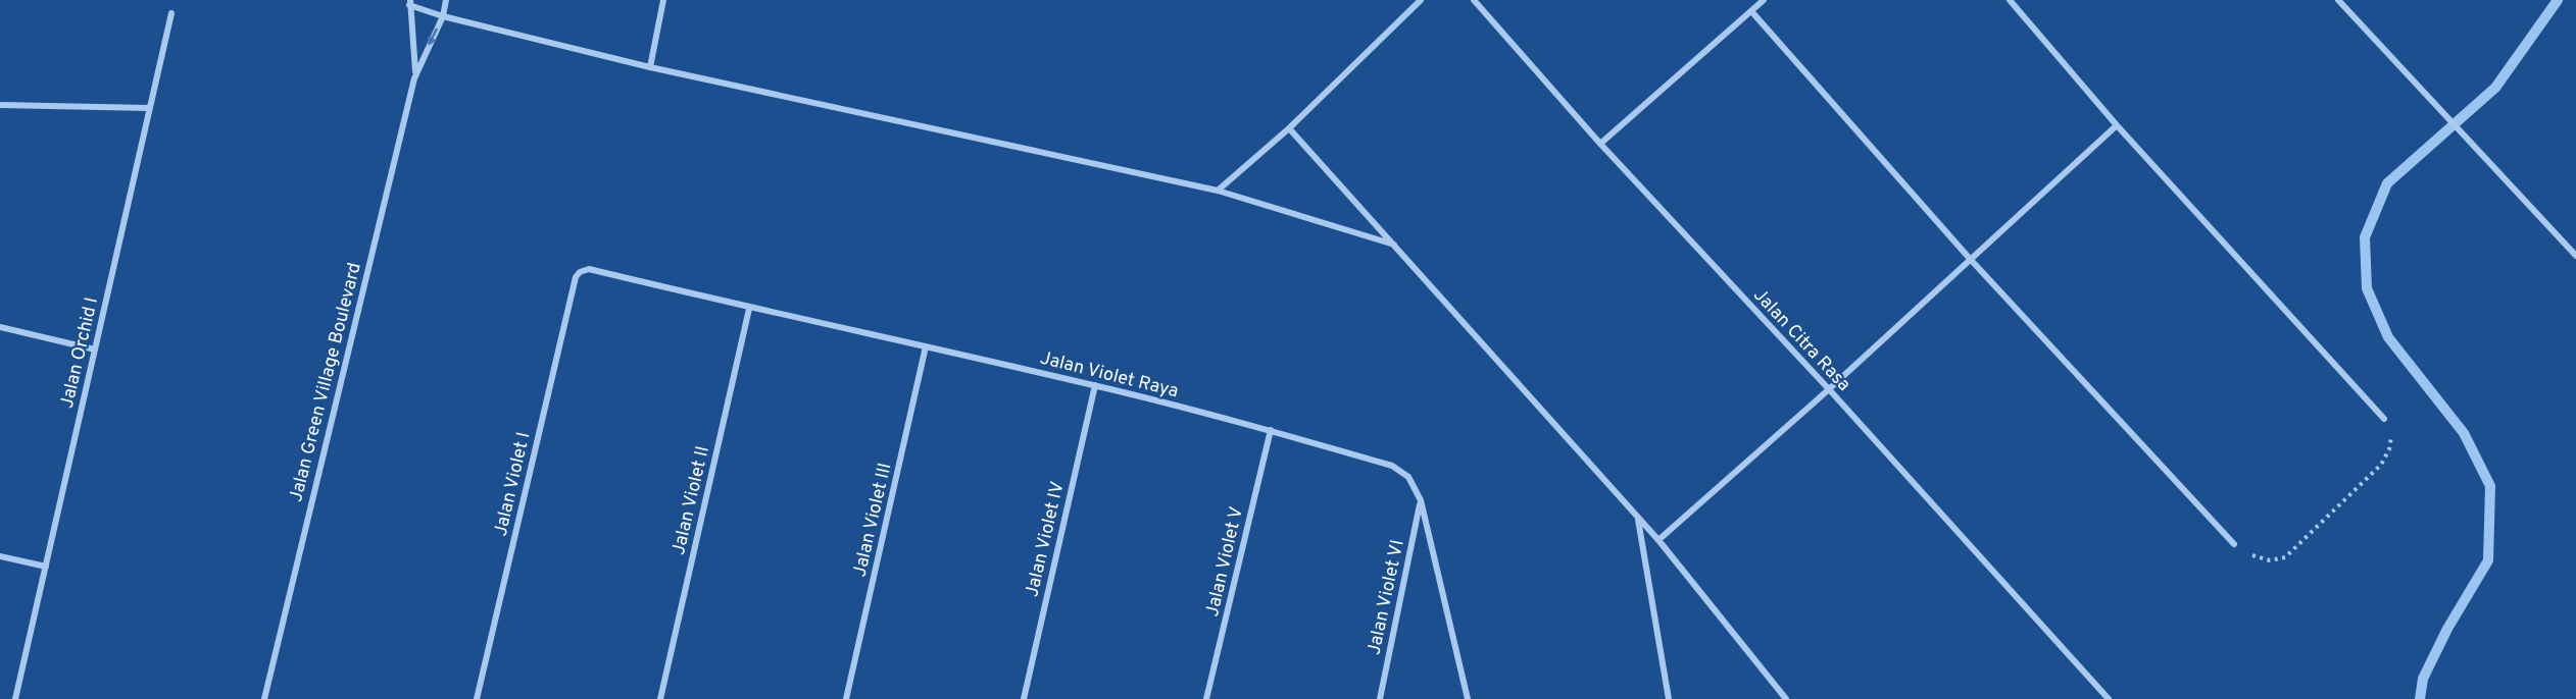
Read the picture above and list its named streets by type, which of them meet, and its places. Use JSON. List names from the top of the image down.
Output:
{
  "streets": {
    "street": [
      "Jalan Citra Rasa",
      "Jalan Orchid I",
      "Jalan Violet Raya",
      "Jalan Green Village Boulevard",
      "Jalan Violet I",
      "Jalan Violet II",
      "Jalan Violet III",
      "Jalan Violet IV",
      "Jalan Violet V",
      "Jalan Violet VI"
    ]
  },
  "crossings": [
    ["Jalan Violet Raya", "Jalan Violet I"],
    ["Jalan Violet Raya", "Jalan Violet II"],
    ["Jalan Violet Raya", "Jalan Violet III"],
    ["Jalan Violet Raya", "Jalan Violet IV"],
    ["Jalan Violet Raya", "Jalan Violet V"],
    ["Jalan Violet Raya", "Jalan Violet VI"]
  ]
}
